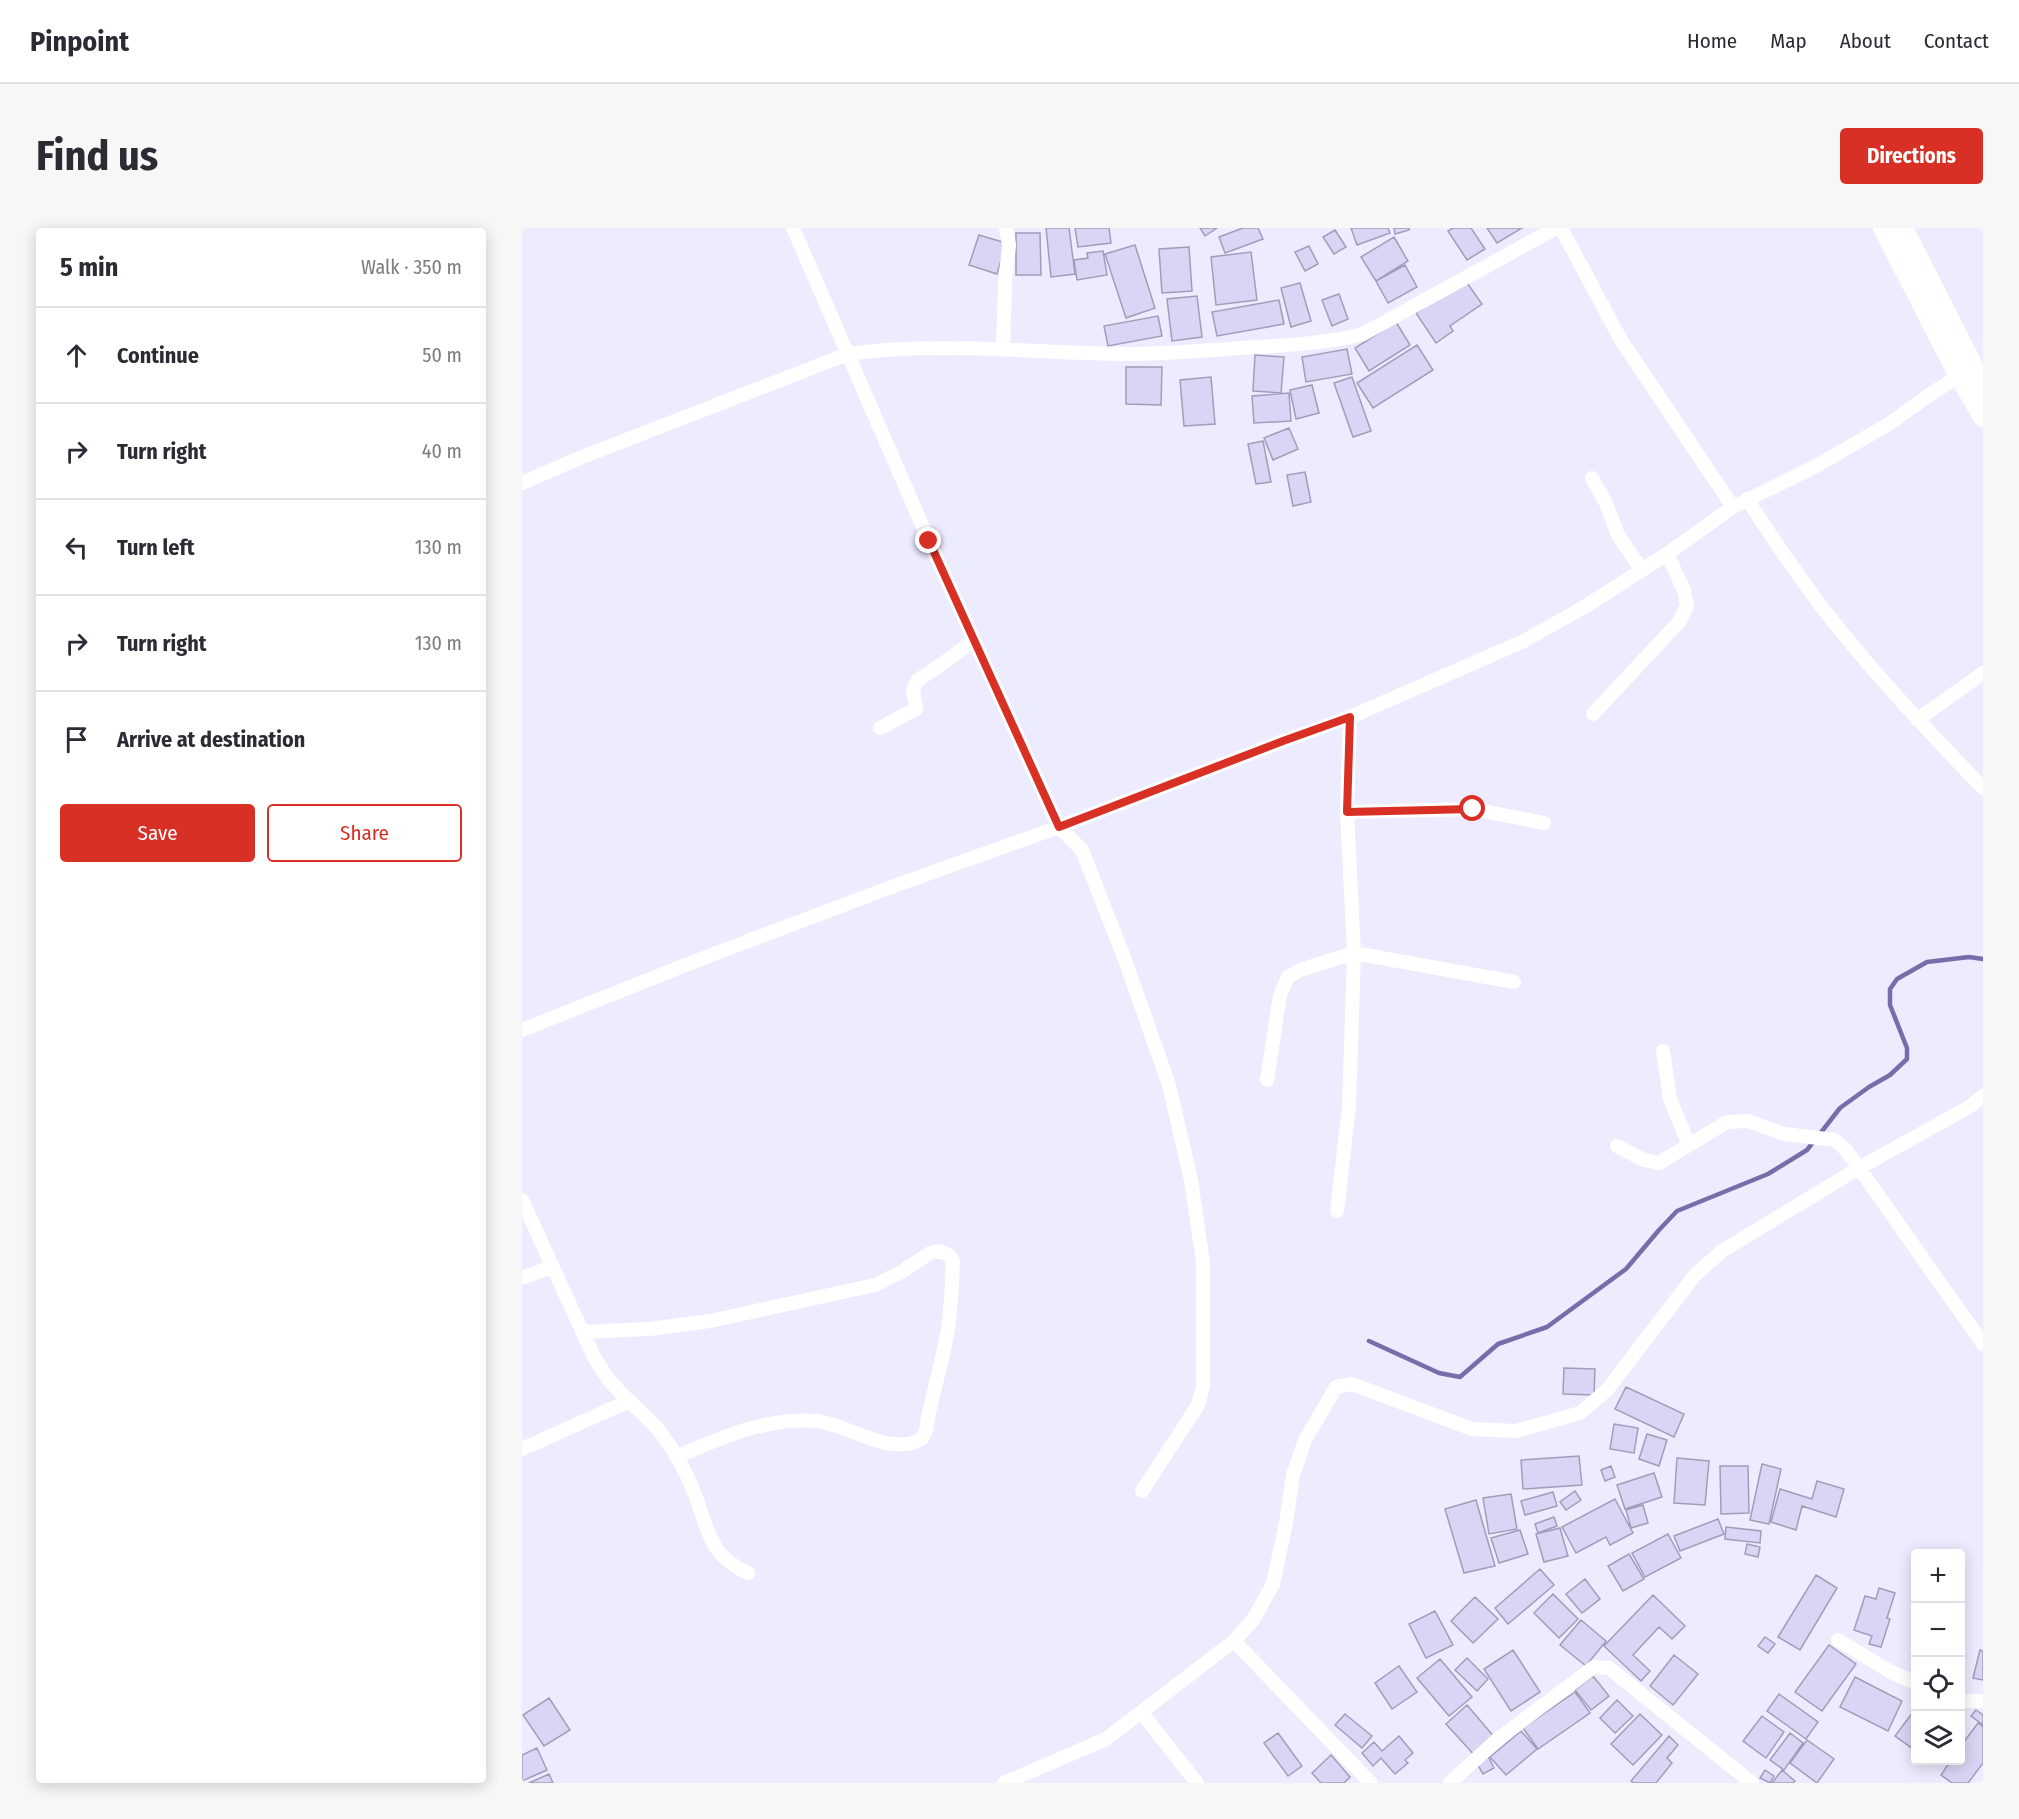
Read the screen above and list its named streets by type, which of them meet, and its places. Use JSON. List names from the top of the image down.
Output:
{
  "page": {
    "header": "Pinpoint",
    "nav": [
      "Home",
      "Map",
      "About",
      "Contact"
    ],
    "buttons": [
      "Directions",
      ["Save", "Share"]
    ],
    "title": "Find us",
    "heading": ["5 min", "Walk · 350 m"],
    "list": [
      ["Continue", "50 m"],
      ["Turn right", "40 m"],
      ["Turn left", "130 m"],
      ["Turn right", "130 m"],
      "Arrive at destination"
    ],
    "map_buttons": ["+", "−"]
  }
}
